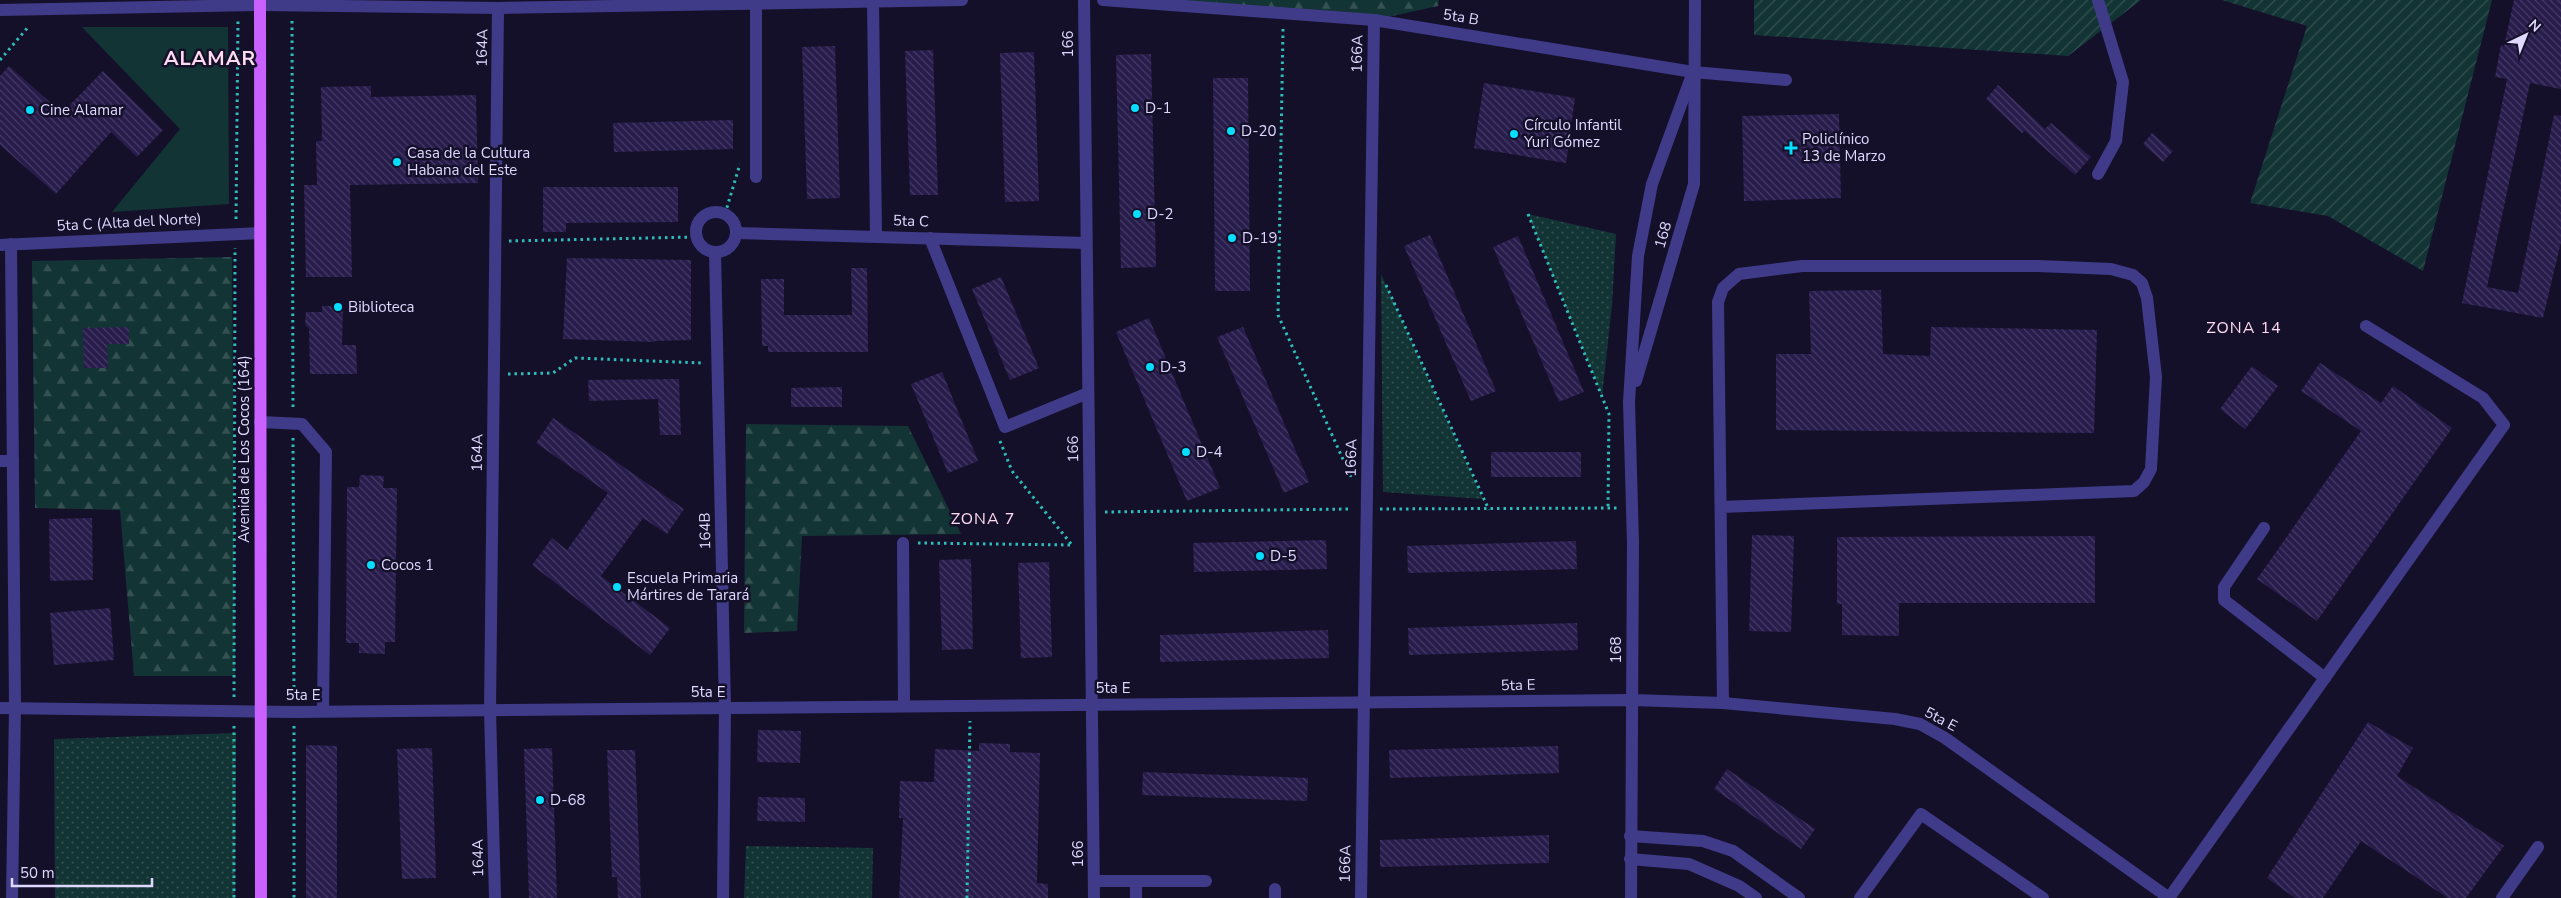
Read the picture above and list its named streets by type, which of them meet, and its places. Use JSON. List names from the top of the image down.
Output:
{
  "streets": {
    "main road": ["Avenida de Los Cocos (164)"],
    "street": [
      "5ta B",
      "166",
      "164A",
      "166A",
      "5ta C",
      "5ta C (Alta del Norte)",
      "168",
      "164B",
      "5ta E"
    ]
  },
  "crossings": [
    ["5ta B", "166A"],
    ["5ta B", "168"],
    ["166", "5ta C"],
    ["166", "5ta E"],
    ["164A", "5ta E"],
    ["166A", "5ta E"],
    ["5ta C", "164B"],
    ["5ta C (Alta del Norte)", "Avenida de Los Cocos (164)"],
    ["168", "5ta E"],
    ["Avenida de Los Cocos (164)", "5ta E"],
    ["164B", "5ta E"]
  ],
  "districts": ["ALAMAR", "ZONA 14", "ZONA 7"],
  "places": {
    "other": [
      "D-1",
      "Cine Alamar",
      "D-20",
      "Círculo Infantil Yuri Gómez",
      "Casa de la Cultura Habana del Este",
      "D-2",
      "D-19",
      "Biblioteca",
      "D-3",
      "D-4",
      "D-5",
      "Cocos 1",
      "Escuela Primaria Mártires de Tarará",
      "D-68"
    ],
    "health": ["Policlínico 13 de Marzo"]
  },
  "scale_bar": "50 m",
  "north": "top right"
}
